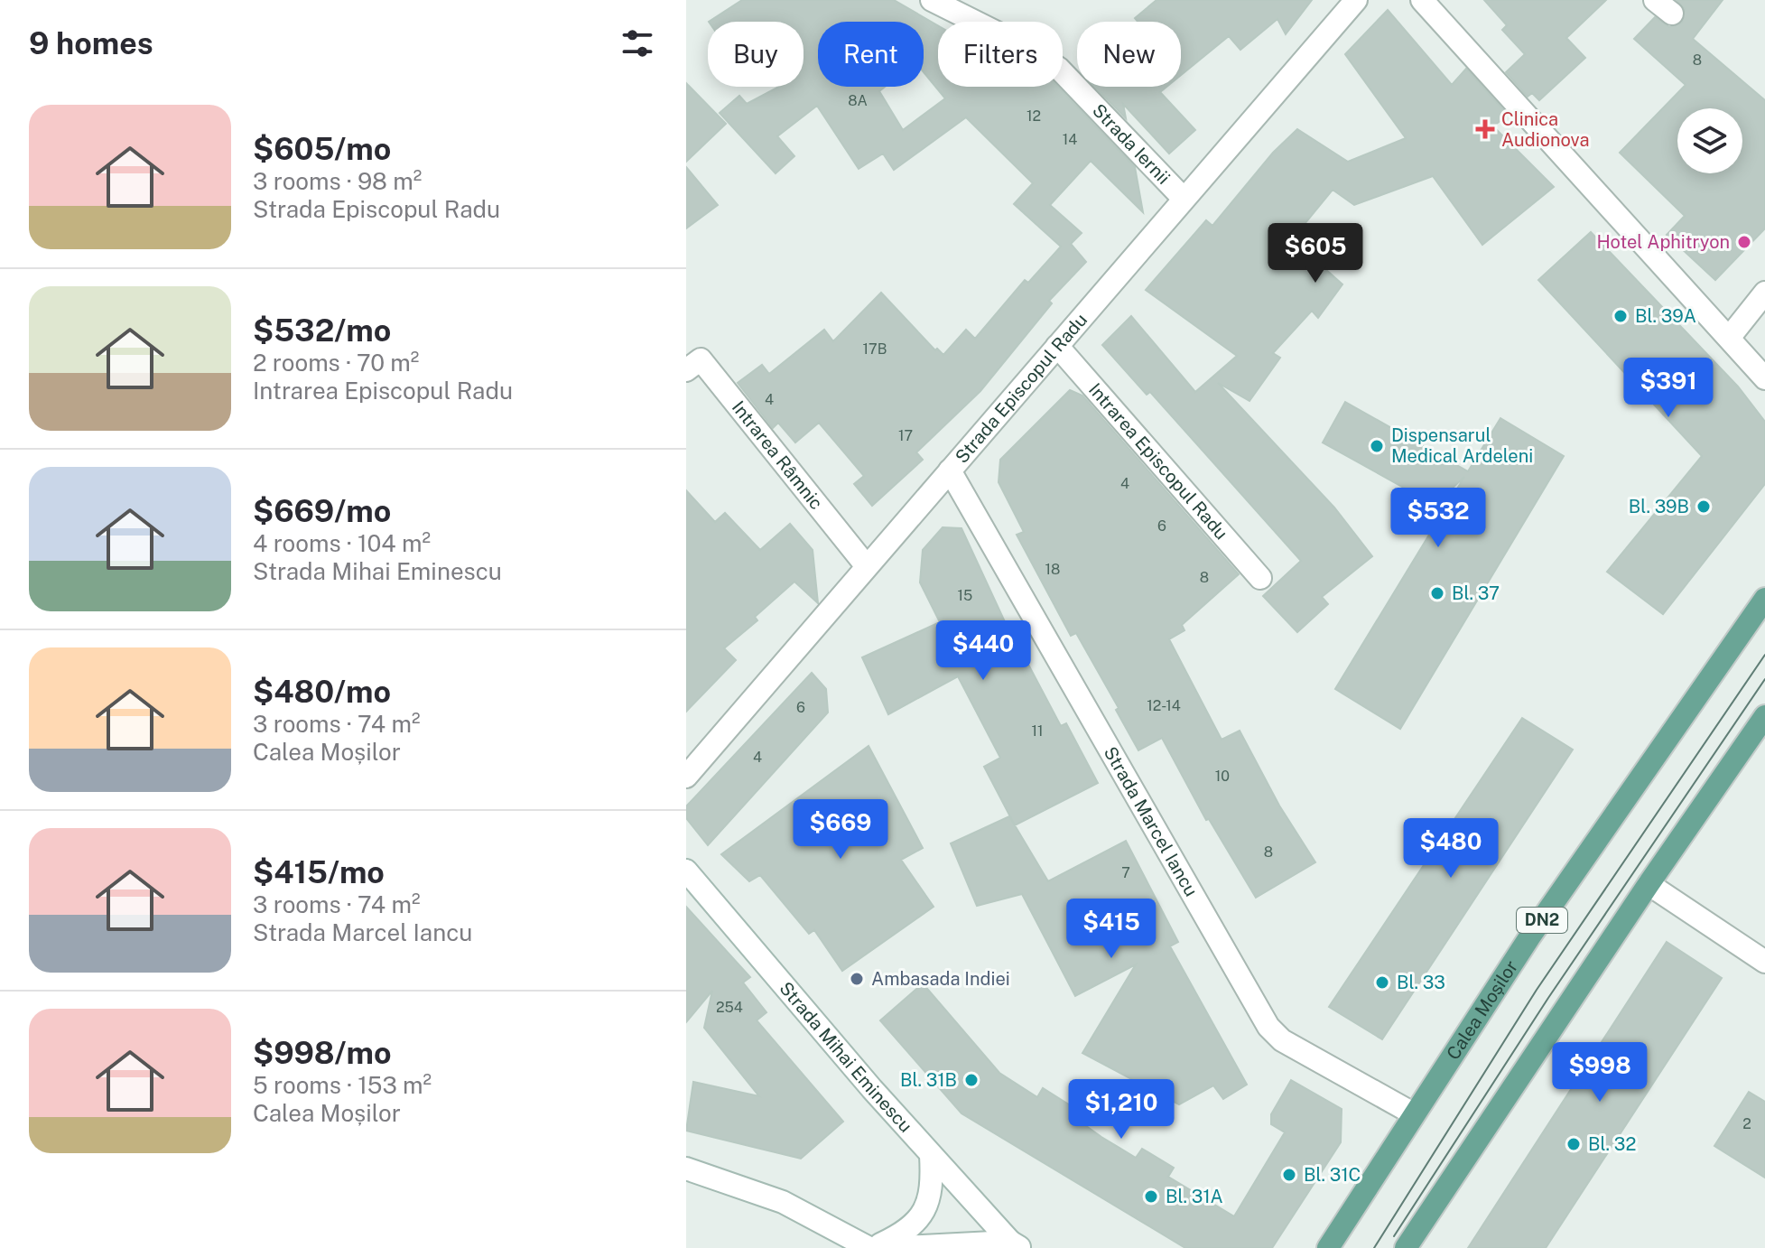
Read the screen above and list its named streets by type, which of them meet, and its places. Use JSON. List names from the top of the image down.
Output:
{
  "streets": {
    "main road": ["DN2", "Calea Moșilor"],
    "street": [
      "Strada Iernii",
      "Strada Episcopul Radu",
      "Intrarea Râmnic",
      "Intrarea Episcopul Radu",
      "Strada Marcel Iancu",
      "Strada Mihai Eminescu"
    ]
  },
  "crossings": [
    ["Strada Iernii", "Strada Episcopul Radu"],
    ["Strada Episcopul Radu", "Intrarea Râmnic"],
    ["Strada Episcopul Radu", "Intrarea Episcopul Radu"],
    ["Strada Episcopul Radu", "Strada Marcel Iancu"],
    ["Strada Marcel Iancu", "Calea Moșilor"]
  ],
  "places": {
    "health": ["Clinica Audionova"],
    "other": [
      "Hotel Aphitryon",
      "Bl. 39A",
      "Dispensarul Medical Ardeleni",
      "Bl. 39B",
      "Bl. 37",
      "Ambasada Indiei",
      "Bl. 33",
      "Bl. 31B",
      "Bl. 32",
      "Bl. 31C",
      "Bl. 31A"
    ]
  },
  "house_numbers": [
    "8",
    "8A",
    "12",
    "14",
    "17B",
    "4",
    "17",
    "4",
    "6",
    "18",
    "8",
    "15",
    "12-14",
    "6",
    "11",
    "4",
    "10",
    "8",
    "7",
    "254",
    "2"
  ],
  "page": {
    "heading": "9 homes",
    "chip": [
      "Buy",
      "Rent",
      "Filters",
      "New"
    ],
    "list": [
      {
        "name": "$605/mo",
        "note": "3 rooms · 98 m² · Strada Episcopul Radu"
      },
      {
        "name": "$532/mo",
        "note": "2 rooms · 70 m² · Intrarea Episcopul Radu"
      },
      {
        "name": "$669/mo",
        "note": "4 rooms · 104 m² · Strada Mihai Eminescu"
      },
      {
        "name": "$480/mo",
        "note": "3 rooms · 74 m² · Calea Moșilor"
      },
      {
        "name": "$415/mo",
        "note": "3 rooms · 74 m² · Strada Marcel Iancu"
      },
      {
        "name": "$998/mo",
        "note": "5 rooms · 153 m² · Calea Moșilor"
      }
    ],
    "price": [
      "$605",
      "$391",
      "$532",
      "$440",
      "$669",
      "$480",
      "$415",
      "$998",
      "$1,210"
    ]
  }
}
